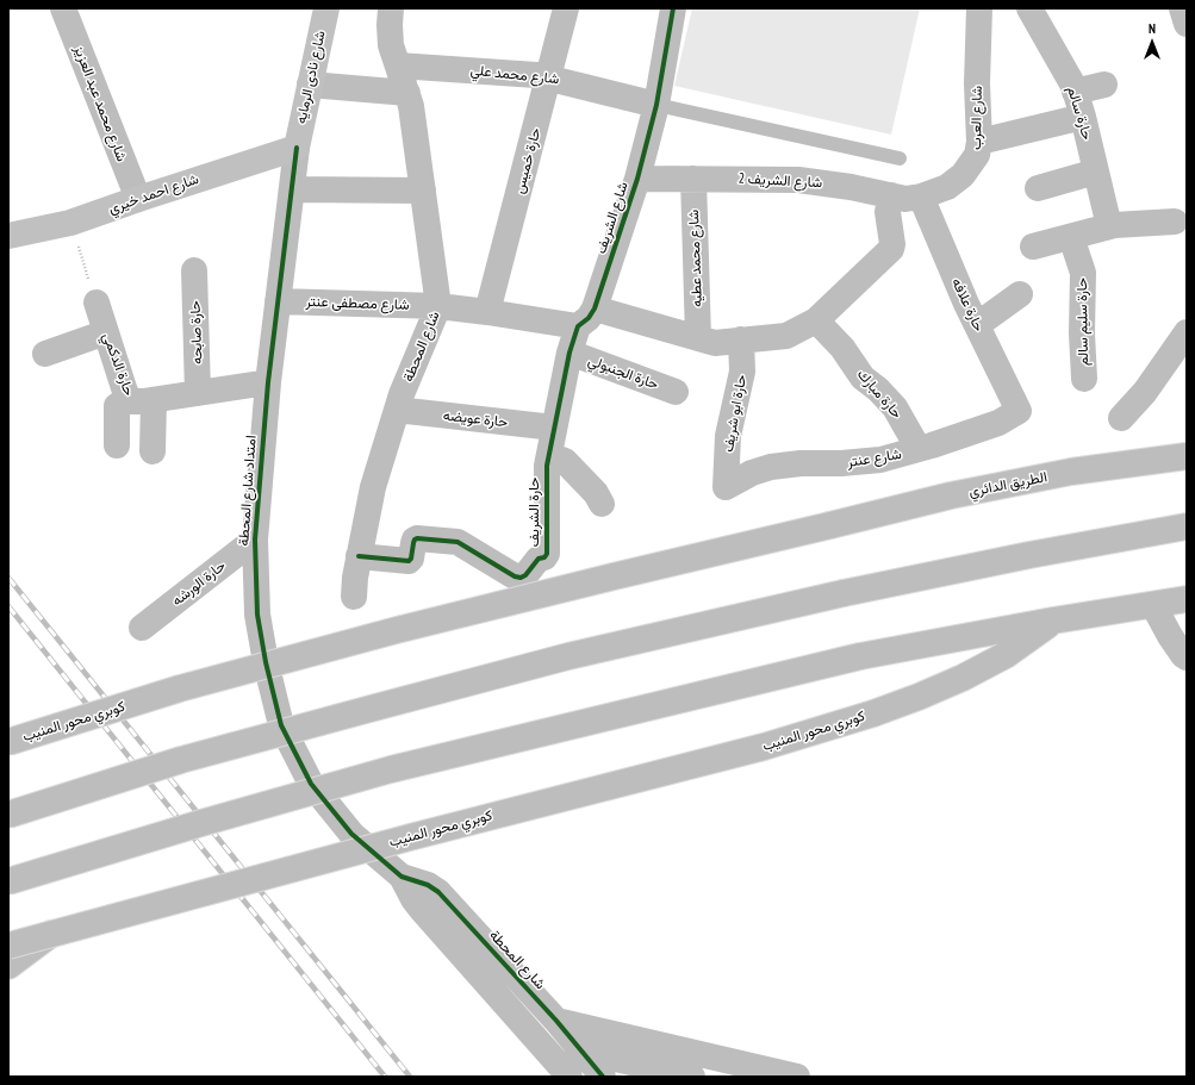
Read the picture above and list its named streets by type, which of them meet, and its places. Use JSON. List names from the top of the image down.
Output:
{
  "streets": {
    "main road": [
      "شارع محمد علي",
      "شارع نادى الرمايه",
      "شارع محمد عبد العزيز",
      "حارة سالم",
      "شارع العرب",
      "حارة خميس",
      "شارع الشريف 2",
      "شارع احمد خيري",
      "شارع الشريف",
      "شارع محمد عطيه",
      "شارع مصطفى عنتر",
      "حارة علافه",
      "حارة سليم سالم",
      "حارة صابحه",
      "شارع المحطة",
      "حارة الدكمي",
      "حارة الجنبولي",
      "حارة مبارك",
      "حارة ابو شريف",
      "حارة عويضه",
      "شارع عنتر",
      "الطريق الدائري",
      "امتداد شارع المحطة",
      "حارة الشريف",
      "حارة الورشه",
      "كوبري محور المنيب"
    ]
  },
  "crossings": [
    ["شارع محمد علي", "حارة خميس"],
    ["شارع محمد علي", "شارع الشريف"],
    ["شارع محمد علي", "شارع المحطة"],
    ["شارع نادى الرمايه", "شارع احمد خيري"],
    ["شارع نادى الرمايه", "امتداد شارع المحطة"],
    ["شارع محمد عبد العزيز", "شارع احمد خيري"],
    ["شارع العرب", "شارع الشريف 2"],
    ["شارع العرب", "حارة علافه"],
    ["حارة خميس", "شارع مصطفى عنتر"],
    ["شارع الشريف 2", "شارع الشريف"],
    ["شارع الشريف 2", "شارع محمد عطيه"],
    ["شارع الشريف 2", "شارع مصطفى عنتر"],
    ["شارع الشريف 2", "حارة علافه"],
    ["شارع احمد خيري", "امتداد شارع المحطة"],
    ["شارع الشريف", "شارع مصطفى عنتر"],
    ["شارع الشريف", "حارة الجنبولي"],
    ["شارع الشريف", "حارة عويضه"],
    ["شارع الشريف", "حارة الشريف"],
    ["شارع محمد عطيه", "شارع مصطفى عنتر"],
    ["شارع مصطفى عنتر", "شارع المحطة"],
    ["شارع مصطفى عنتر", "حارة مبارك"],
    ["شارع مصطفى عنتر", "حارة ابو شريف"],
    ["شارع مصطفى عنتر", "امتداد شارع المحطة"],
    ["حارة علافه", "شارع عنتر"],
    ["حارة صابحه", "حارة الدكمي"],
    ["شارع المحطة", "حارة عويضه"],
    ["شارع المحطة", "امتداد شارع المحطة"],
    ["شارع المحطة", "حارة الشريف"],
    ["حارة الدكمي", "امتداد شارع المحطة"],
    ["حارة مبارك", "شارع عنتر"],
    ["حارة ابو شريف", "شارع عنتر"],
    ["حارة عويضه", "حارة الشريف"],
    ["الطريق الدائري", "كوبري محور المنيب"],
    ["امتداد شارع المحطة", "حارة الورشه"]
  ],
  "north": "top"
}
